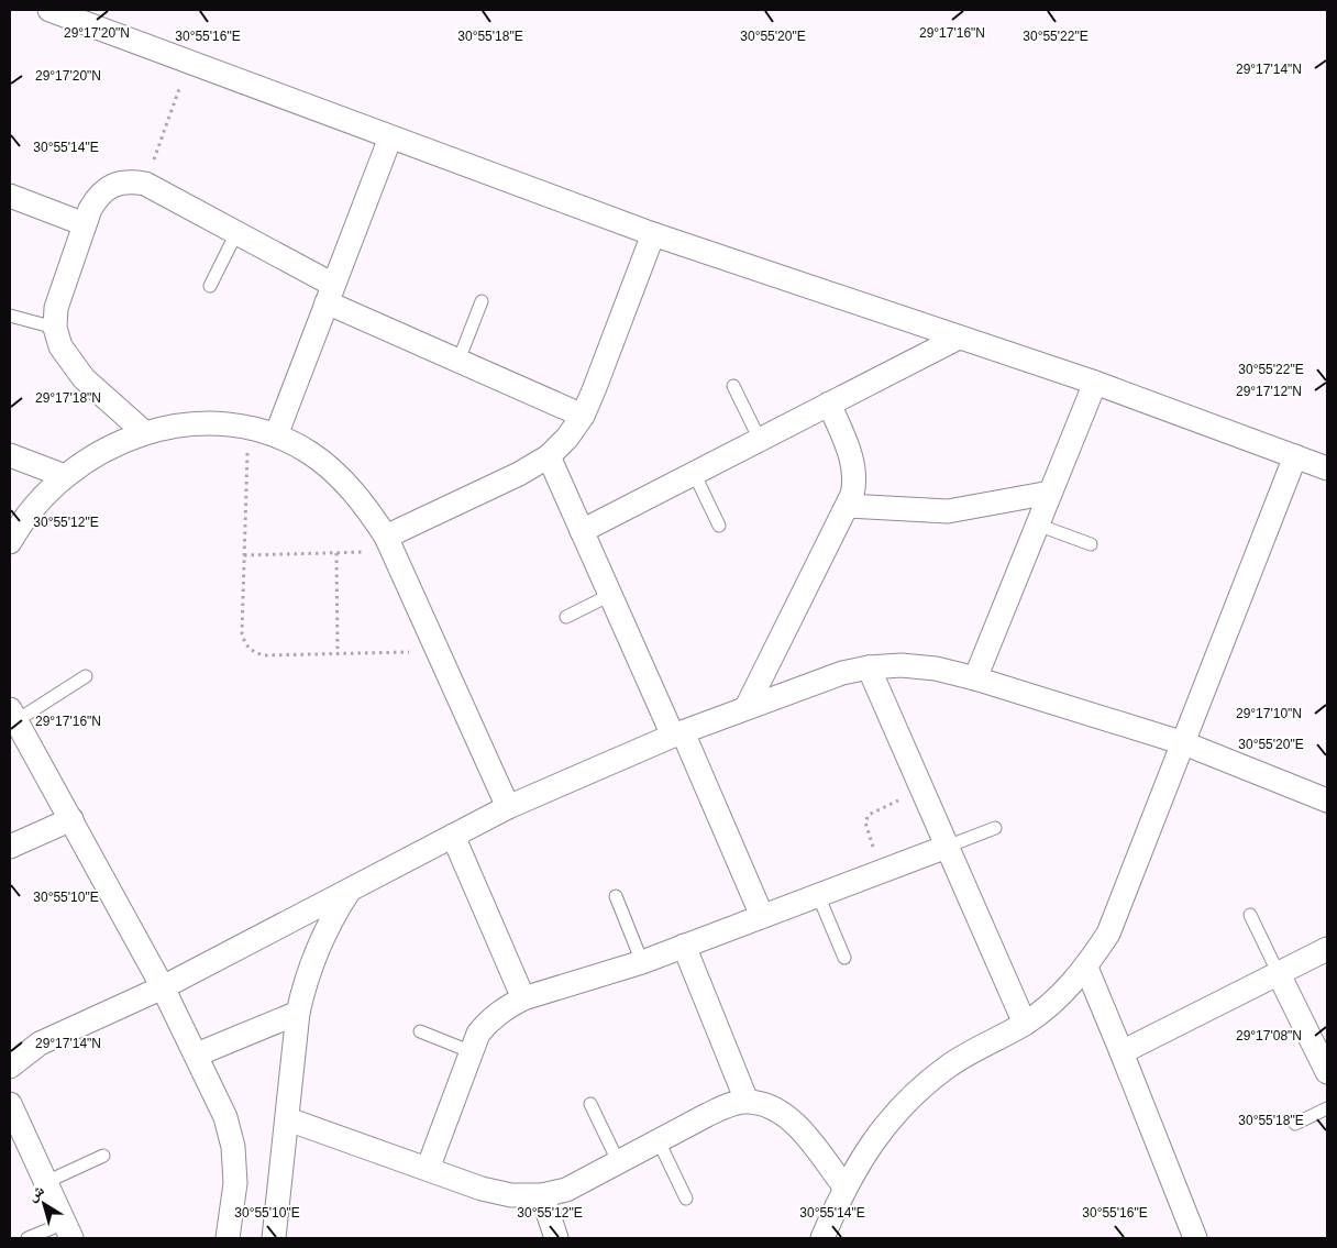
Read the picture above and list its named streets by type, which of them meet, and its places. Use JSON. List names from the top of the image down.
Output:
{
  "north": "top left",
  "coordinates": [
    "29°17'20\"N",
    "29°17'16\"N",
    "30°55'16\"E",
    "30°55'18\"E",
    "30°55'20\"E",
    "30°55'22\"E",
    "29°17'14\"N",
    "30°55'14\"E",
    "29°17'12\"N",
    "29°17'18\"N",
    "30°55'12\"E",
    "29°17'10\"N",
    "30°55'10\"E",
    "29°17'08\"N"
  ]
}
